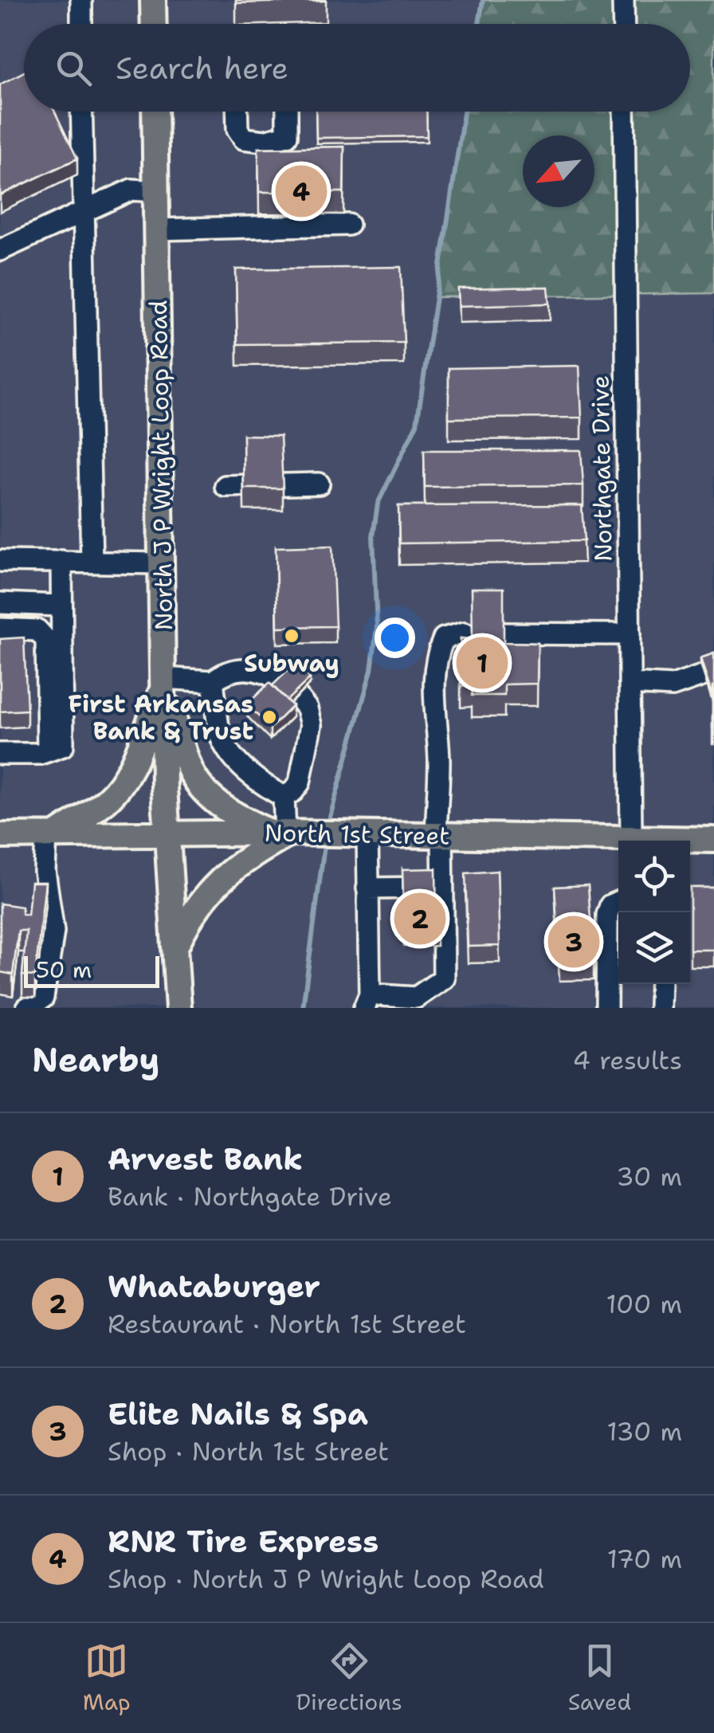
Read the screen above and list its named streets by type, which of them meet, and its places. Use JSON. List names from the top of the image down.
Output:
{
  "streets": {
    "main road": ["North J P Wright Loop Road", "North 1st Street"],
    "street": ["Northgate Drive"]
  },
  "crossings": [
    ["North J P Wright Loop Road", "North 1st Street"],
    ["Northgate Drive", "North 1st Street"]
  ],
  "places": ["Subway", "First Arkansas Bank & Trust"],
  "scale_bar": "50 m",
  "north": "bottom left",
  "page": {
    "search": "Search here",
    "pins": [
      "4",
      "1",
      "2",
      "3"
    ],
    "scale": "50 m",
    "heading": ["Nearby", "4 results"],
    "list": [
      {
        "mark": "1",
        "name": "Arvest Bank",
        "note": "Bank · Northgate Drive",
        "value": "30 m"
      },
      {
        "mark": "2",
        "name": "Whataburger",
        "note": "Restaurant · North 1st Street",
        "value": "100 m"
      },
      {
        "mark": "3",
        "name": "Elite Nails & Spa",
        "note": "Shop · North 1st Street",
        "value": "130 m"
      },
      {
        "mark": "4",
        "name": "RNR Tire Express",
        "note": "Shop · North J P Wright Loop Road",
        "value": "170 m"
      }
    ],
    "nav": ["Map", "Directions", "Saved"]
  }
}
